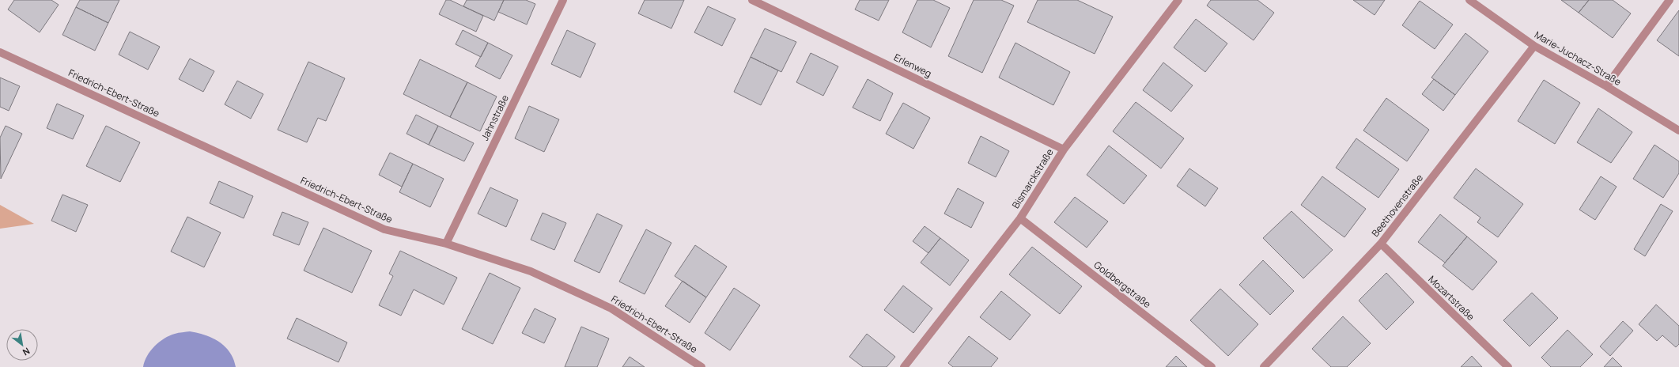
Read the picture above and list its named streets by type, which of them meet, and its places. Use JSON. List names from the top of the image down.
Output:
{
  "streets": {
    "street": [
      "Marie-Juchacz-Straße",
      "Erlenweg",
      "Friedrich-Ebert-Straße",
      "Jahnstraße",
      "Bismarckstraße",
      "Beethovenstraße",
      "Goldbergstraße",
      "Mozartstraße"
    ]
  },
  "crossings": [
    ["Marie-Juchacz-Straße", "Beethovenstraße"],
    ["Erlenweg", "Bismarckstraße"],
    ["Friedrich-Ebert-Straße", "Jahnstraße"],
    ["Bismarckstraße", "Goldbergstraße"],
    ["Beethovenstraße", "Mozartstraße"]
  ],
  "north": "bottom right"
}
